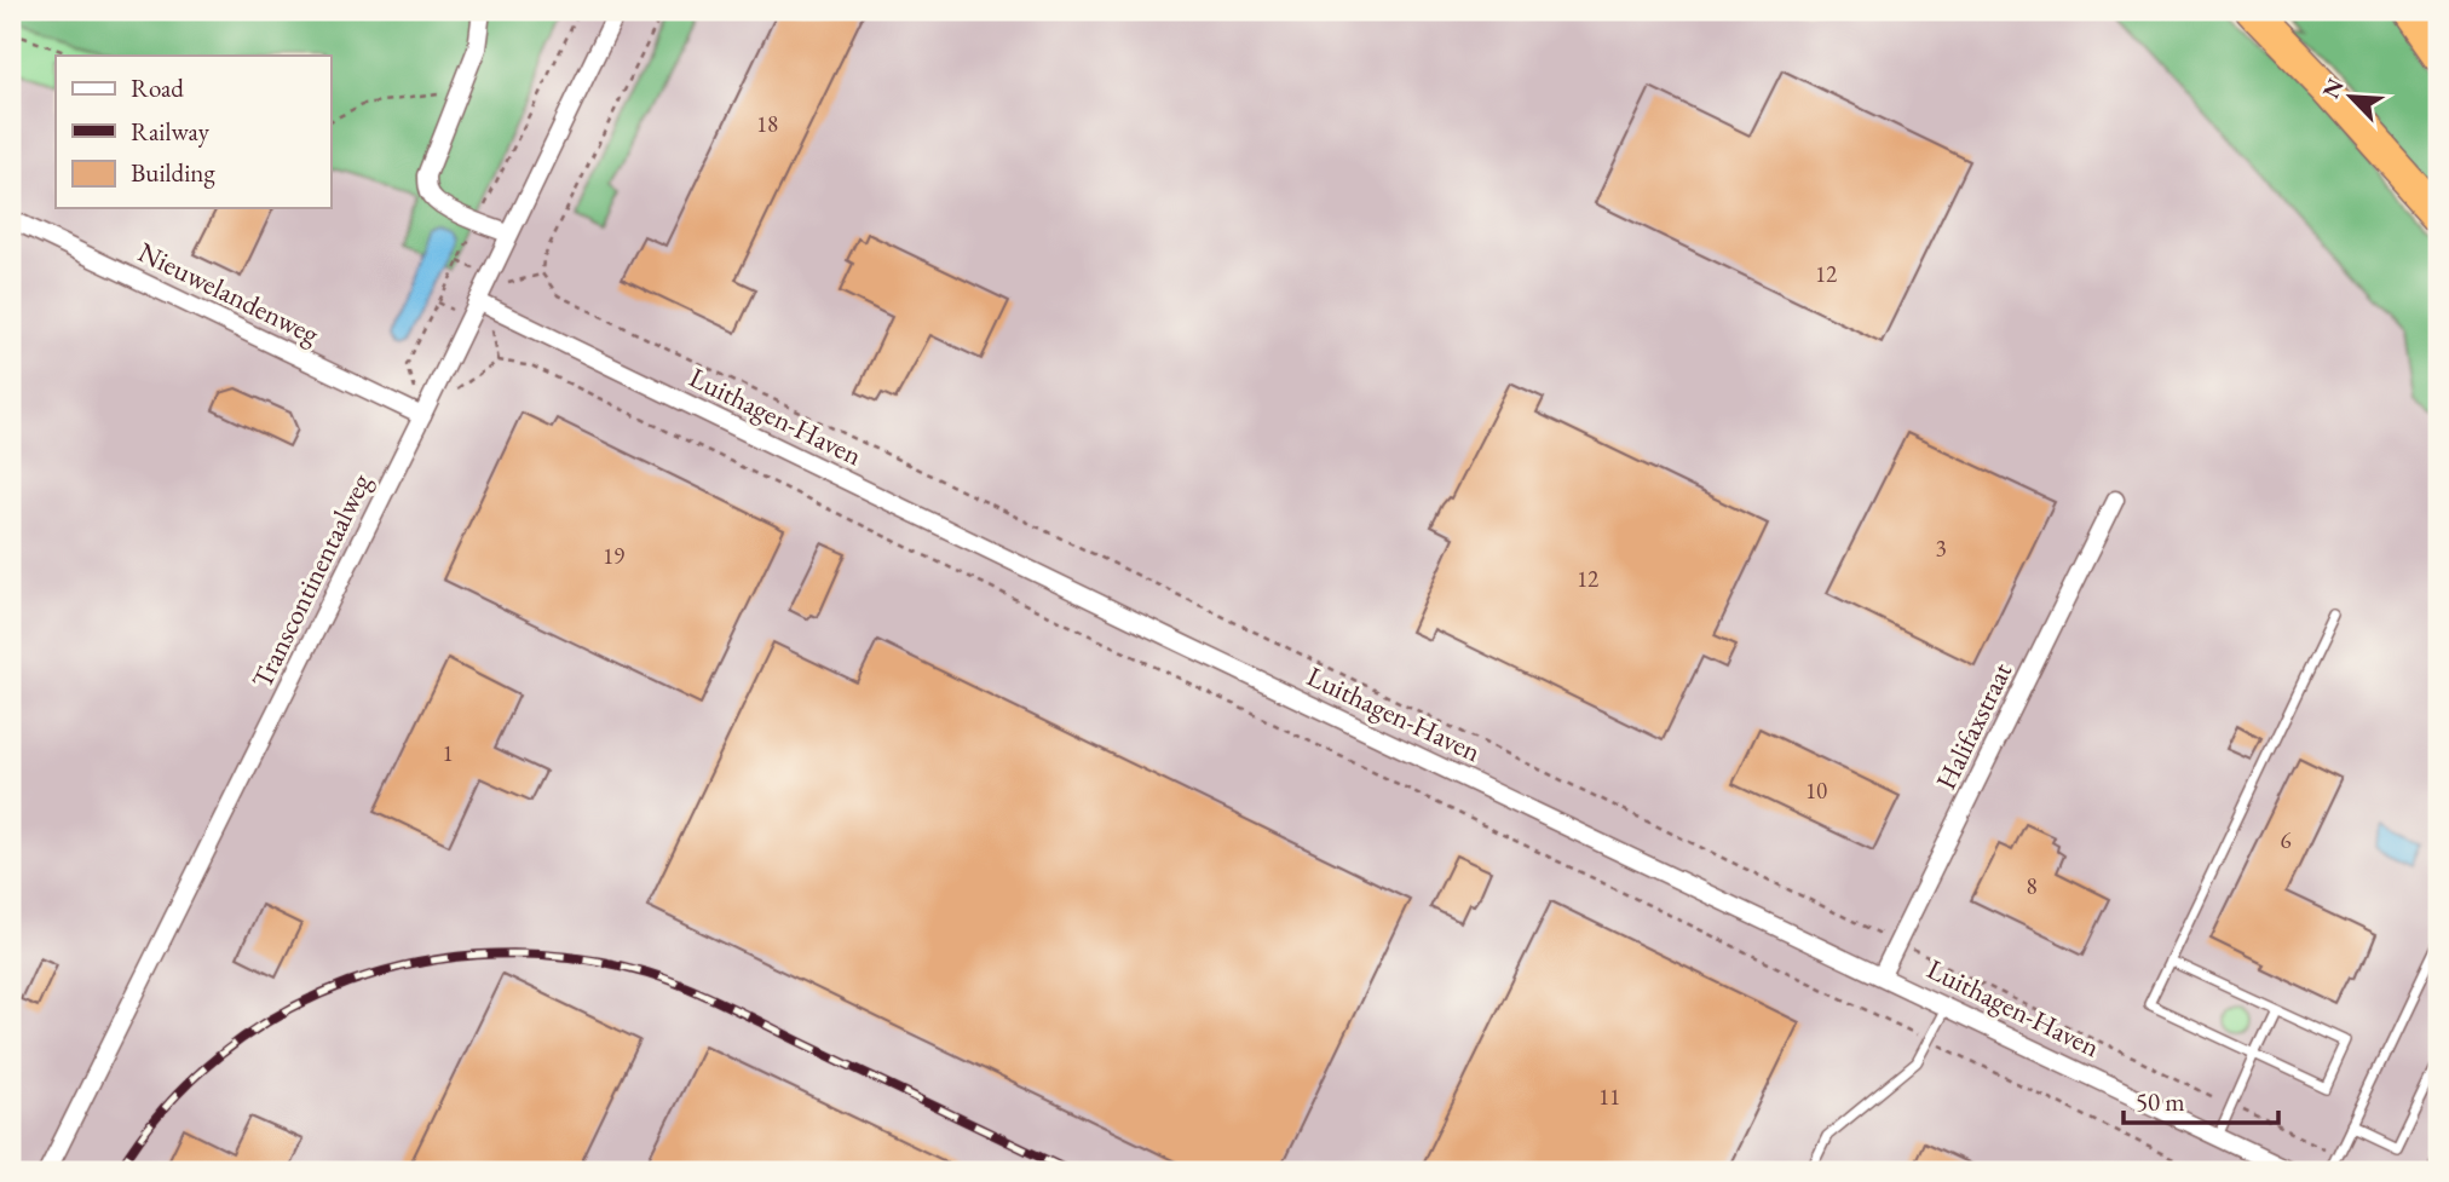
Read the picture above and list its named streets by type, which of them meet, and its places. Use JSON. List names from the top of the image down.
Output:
{
  "streets": {
    "street": [
      "Nieuwelandenweg",
      "Luithagen-Haven",
      "Transcontinentaalweg",
      "Halifaxstraat"
    ]
  },
  "crossings": [
    ["Nieuwelandenweg", "Transcontinentaalweg"],
    ["Luithagen-Haven", "Transcontinentaalweg"],
    ["Luithagen-Haven", "Halifaxstraat"]
  ],
  "house_numbers": [
    "18",
    "12",
    "3",
    "19",
    "12",
    "1",
    "10",
    "6",
    "8",
    "11"
  ],
  "legend": ["Road", "Railway", "Building"],
  "scale_bar": "50 m",
  "north": "top left"
}
